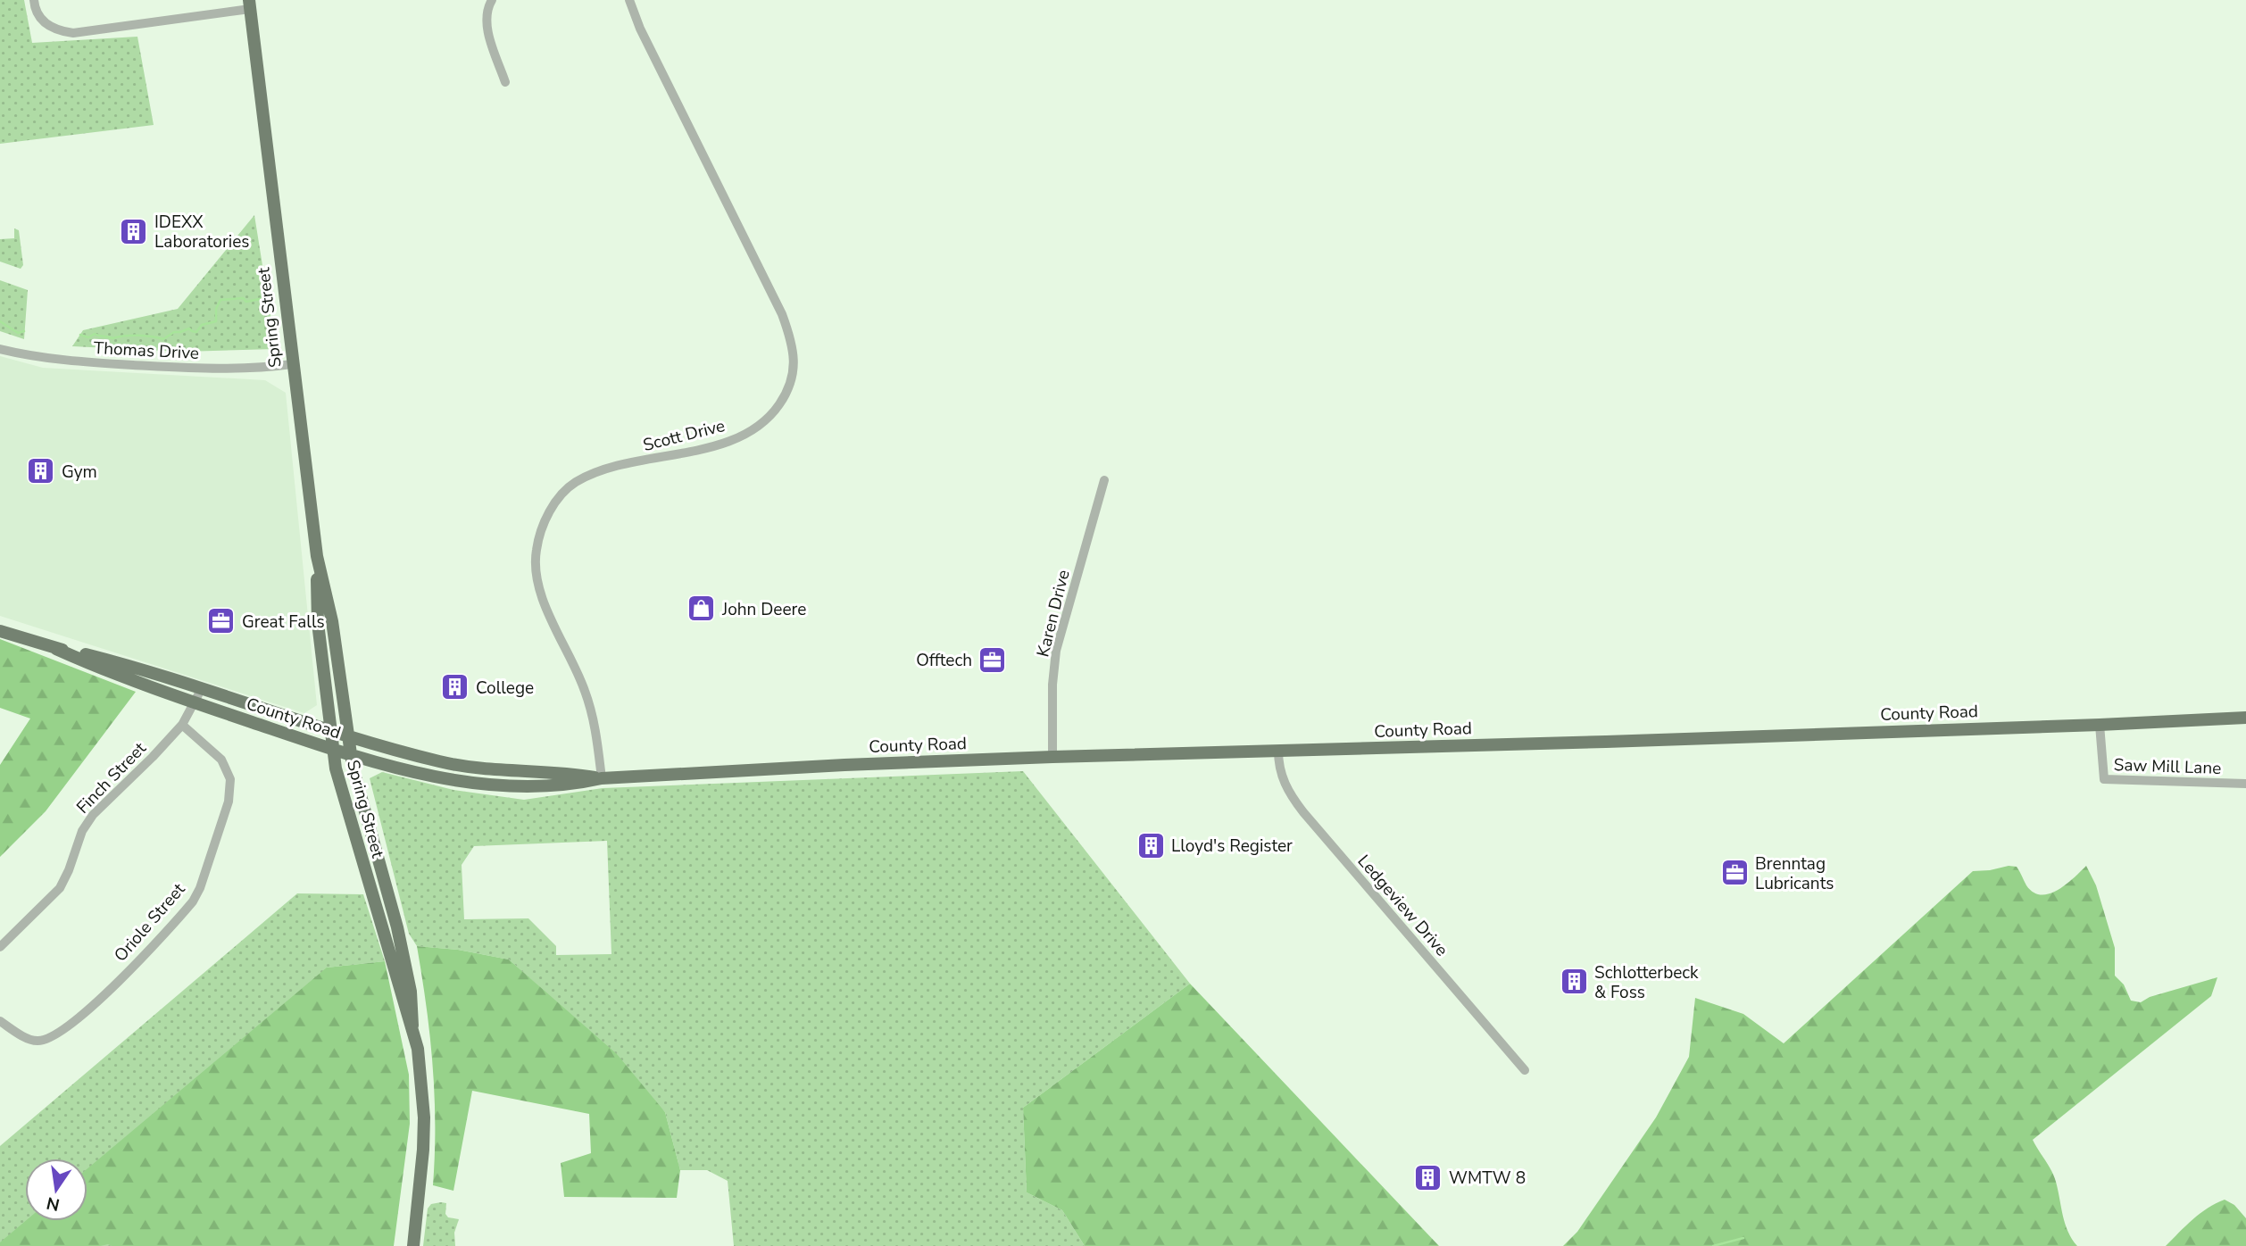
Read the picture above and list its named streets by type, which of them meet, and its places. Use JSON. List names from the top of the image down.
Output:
{
  "streets": {
    "main road": ["Spring Street", "County Road"],
    "street": [
      "Thomas Drive",
      "Scott Drive",
      "Karen Drive",
      "Saw Mill Lane",
      "Finch Street",
      "Ledgeview Drive",
      "Oriole Street"
    ]
  },
  "crossings": [
    ["Spring Street", "Thomas Drive"],
    ["Spring Street", "County Road"],
    ["Scott Drive", "County Road"],
    ["Karen Drive", "County Road"],
    ["County Road", "Saw Mill Lane"],
    ["County Road", "Finch Street"],
    ["County Road", "Ledgeview Drive"],
    ["Finch Street", "Oriole Street"]
  ],
  "places": {
    "building": [
      "IDEXX Laboratories",
      "Gym",
      "College",
      "Lloyd's Register",
      "Schlotterbeck & Foss",
      "WMTW 8"
    ],
    "shop": ["John Deere"],
    "office": ["Great Falls", "Offtech", "Brenntag Lubricants"]
  },
  "north": "bottom"
}
